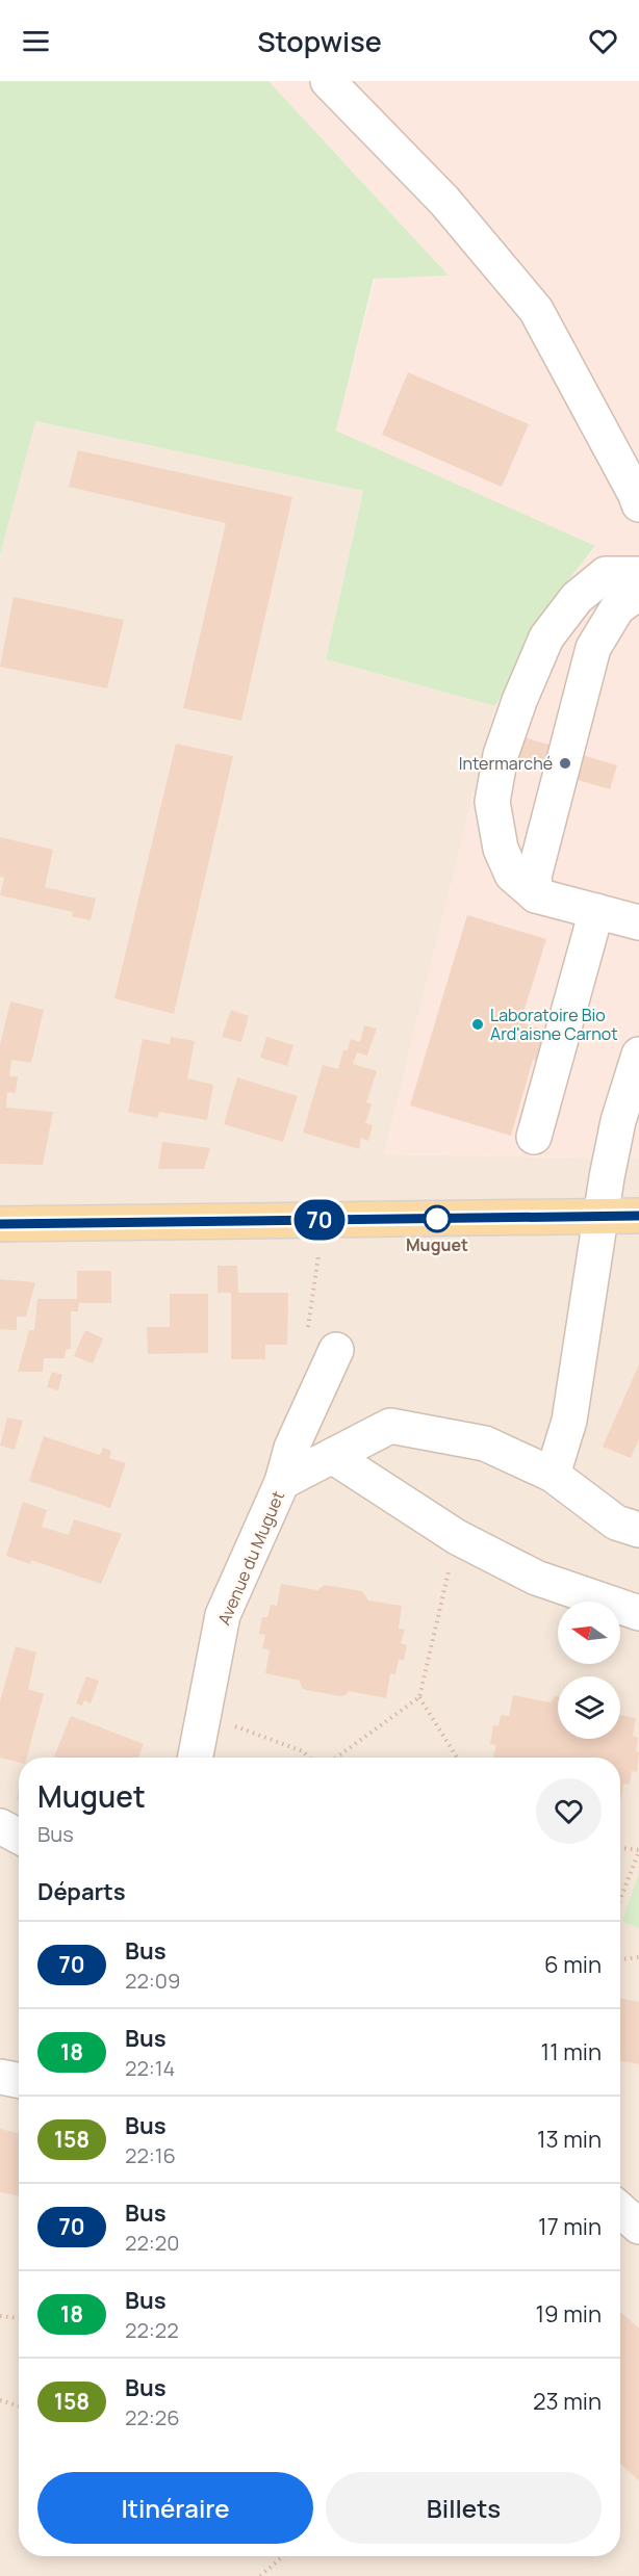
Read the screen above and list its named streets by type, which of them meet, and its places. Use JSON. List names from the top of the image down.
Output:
{
  "streets": {
    "street": ["Avenue du Muguet"]
  },
  "places": ["Intermarché", "Laboratoire Bio Ard'aisne Carnot", "Muguet"],
  "lines": ["bus line 70"],
  "north": "left",
  "page": {
    "header": "Stopwise",
    "on_map": "70",
    "heading": [
      ["Muguet", "Bus"],
      "Départs"
    ],
    "list": [
      {
        "mark": "70",
        "name": "Bus",
        "note": "22:09",
        "value": "6 min"
      },
      {
        "mark": "18",
        "name": "Bus",
        "note": "22:14",
        "value": "11 min"
      },
      {
        "mark": "158",
        "name": "Bus",
        "note": "22:16",
        "value": "13 min"
      },
      {
        "mark": "70",
        "name": "Bus",
        "note": "22:20",
        "value": "17 min"
      },
      {
        "mark": "18",
        "name": "Bus",
        "note": "22:22",
        "value": "19 min"
      },
      {
        "mark": "158",
        "name": "Bus",
        "note": "22:26",
        "value": "23 min"
      }
    ],
    "buttons": ["Itinéraire", "Billets"]
  }
}
